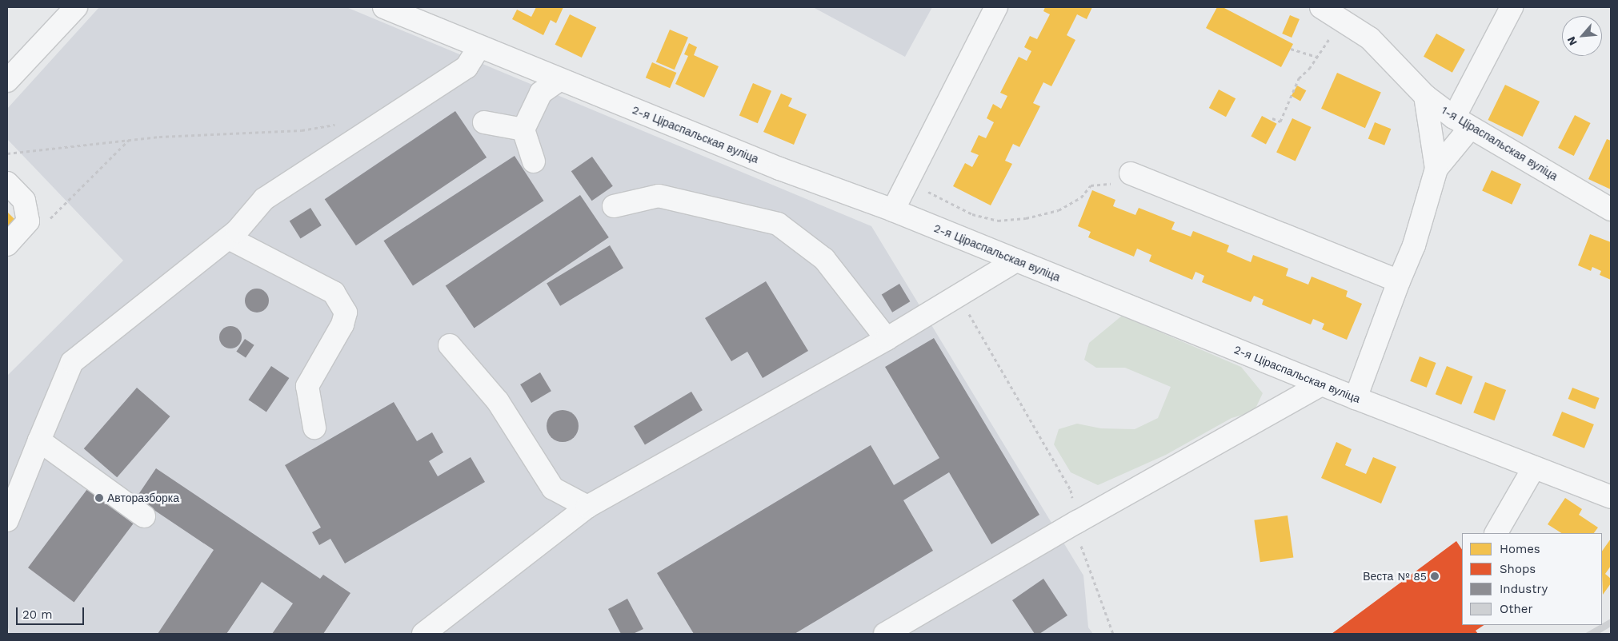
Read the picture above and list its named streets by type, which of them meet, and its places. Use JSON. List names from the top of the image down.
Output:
{
  "streets": {
    "street": ["2-я Ціраспальская вуліца", "1-я Ціраспальская вуліца"]
  },
  "places": ["Авторазборка", "Веста № 85"],
  "legend": [
    "Homes",
    "Shops",
    "Industry",
    "Other"
  ],
  "scale_bar": "20 m",
  "north": "bottom left"
}
